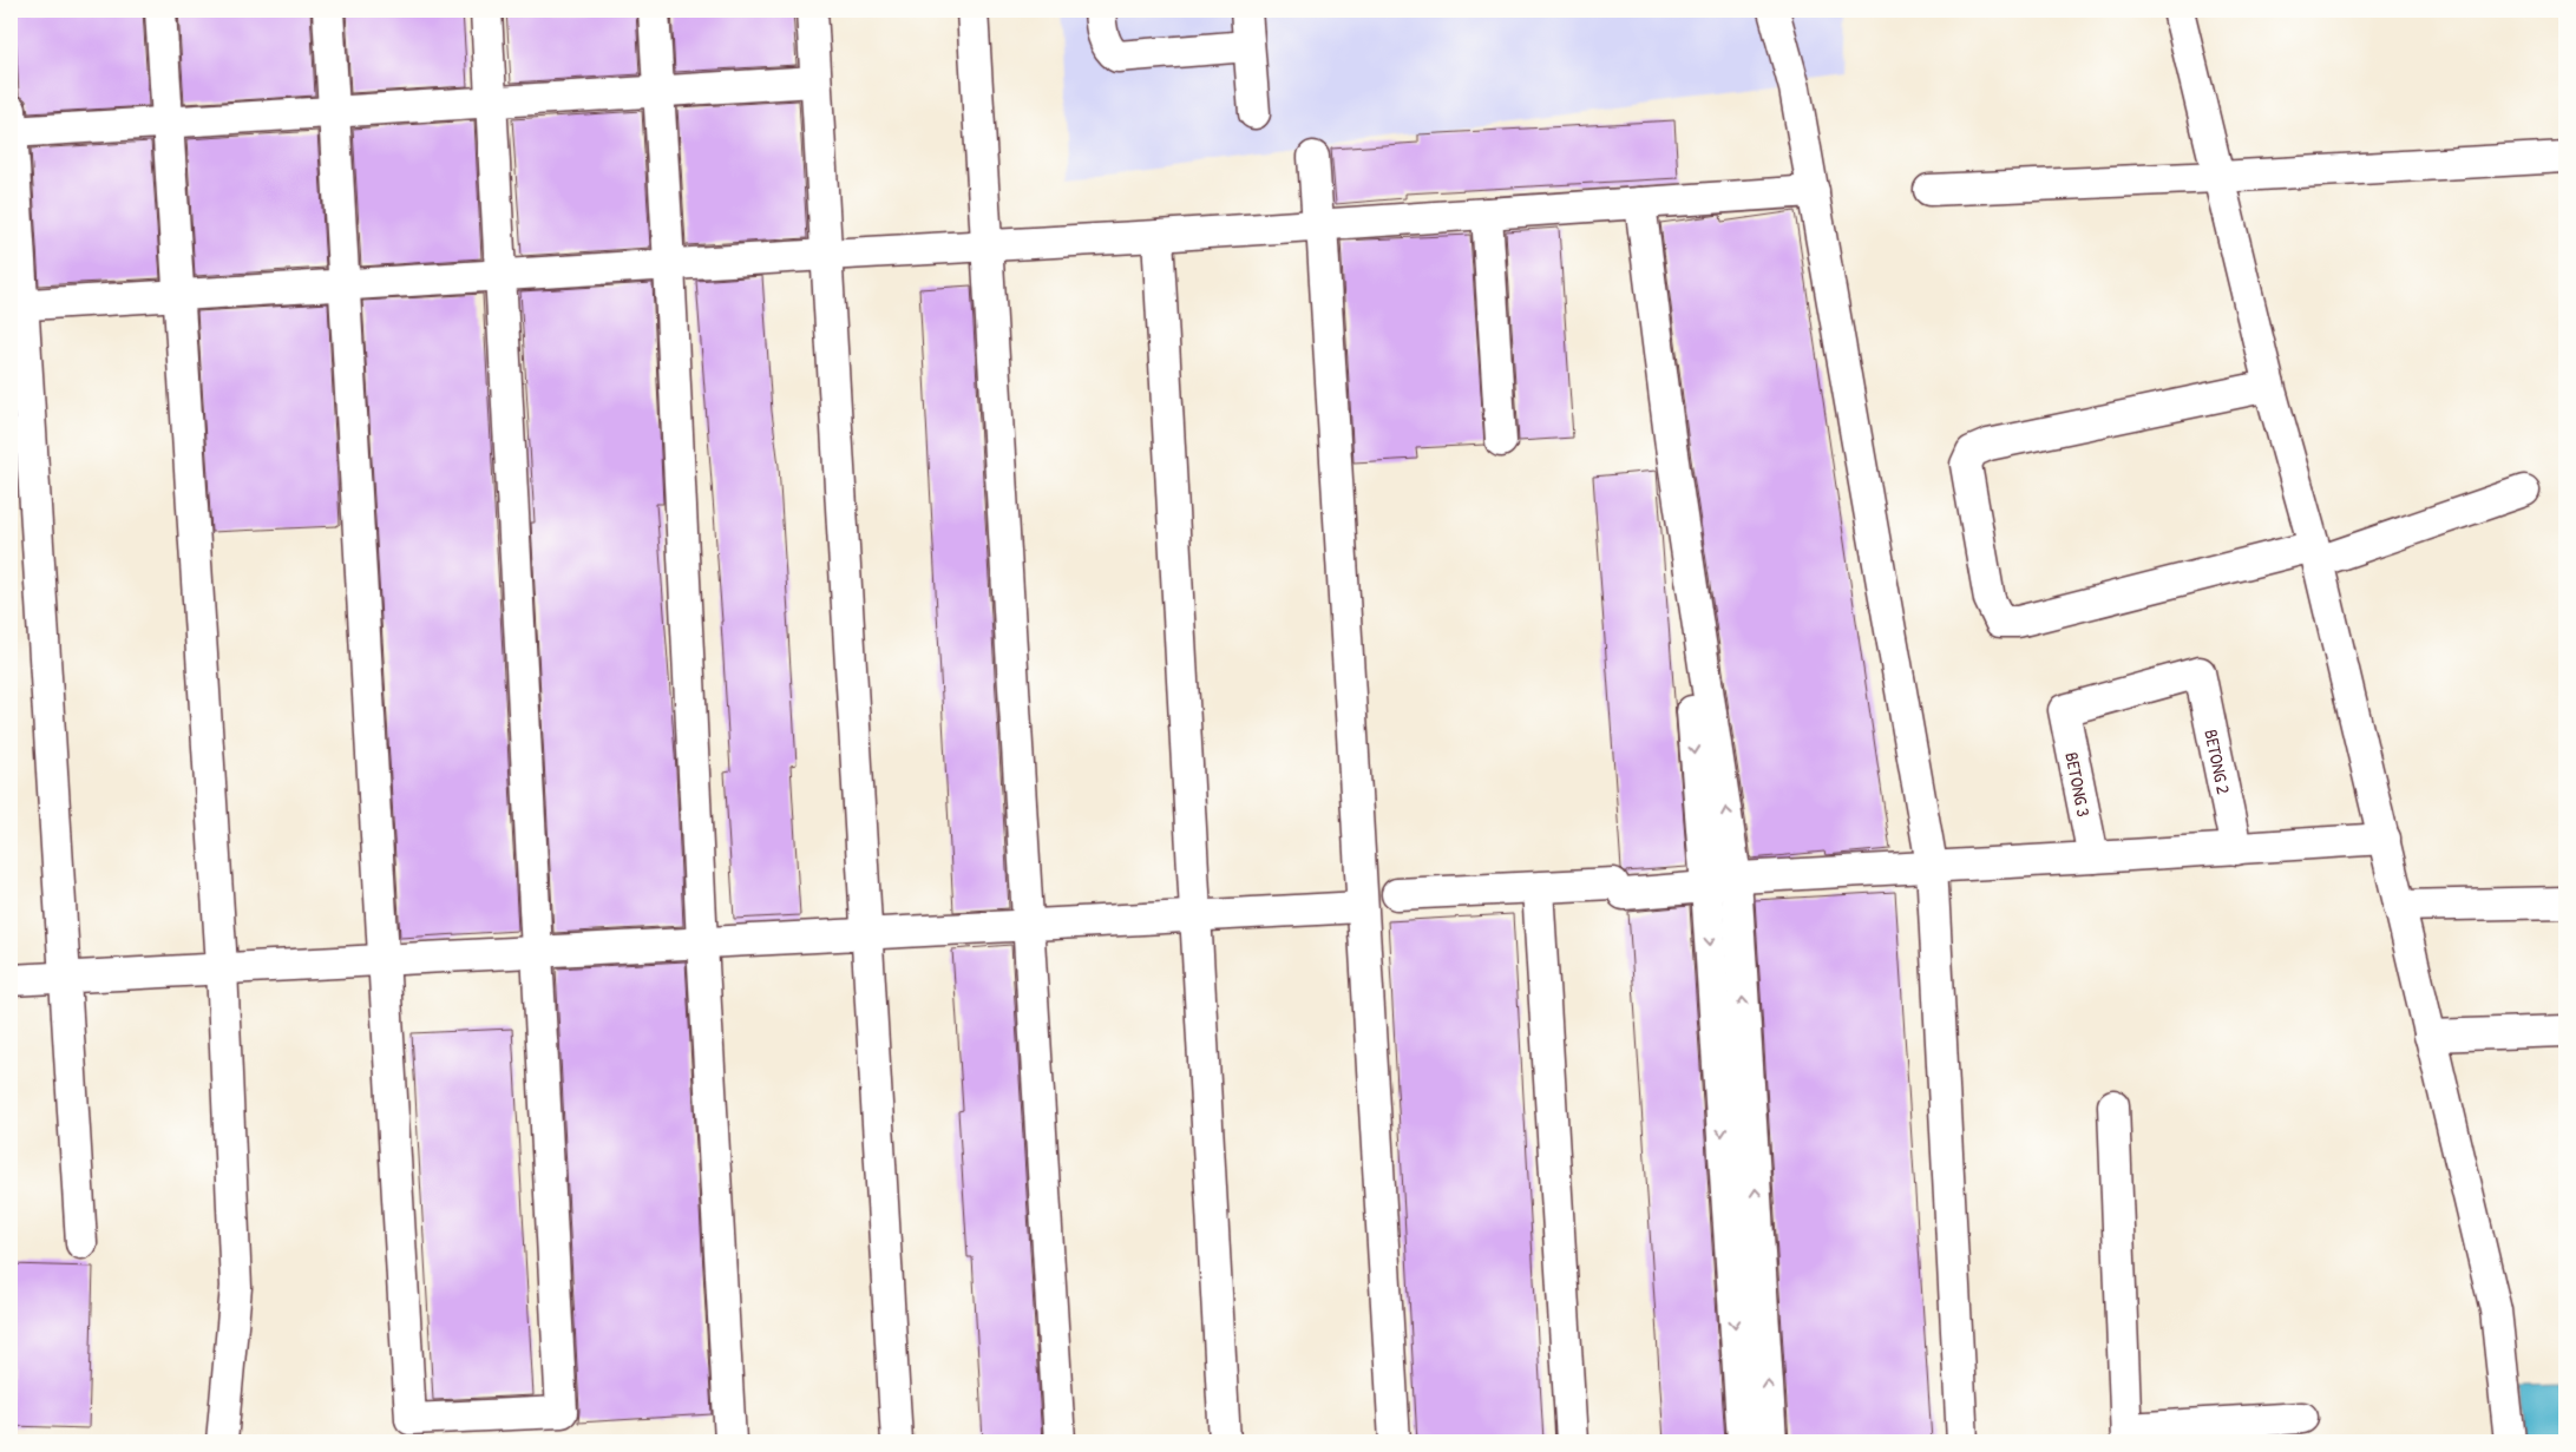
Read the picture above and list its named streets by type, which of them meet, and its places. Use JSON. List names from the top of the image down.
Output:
{
  "streets": {
    "street": ["BETONG 2", "BETONG 3"]
  },
  "crossings": [
    ["BETONG 2", "BETONG 3"]
  ]
}
